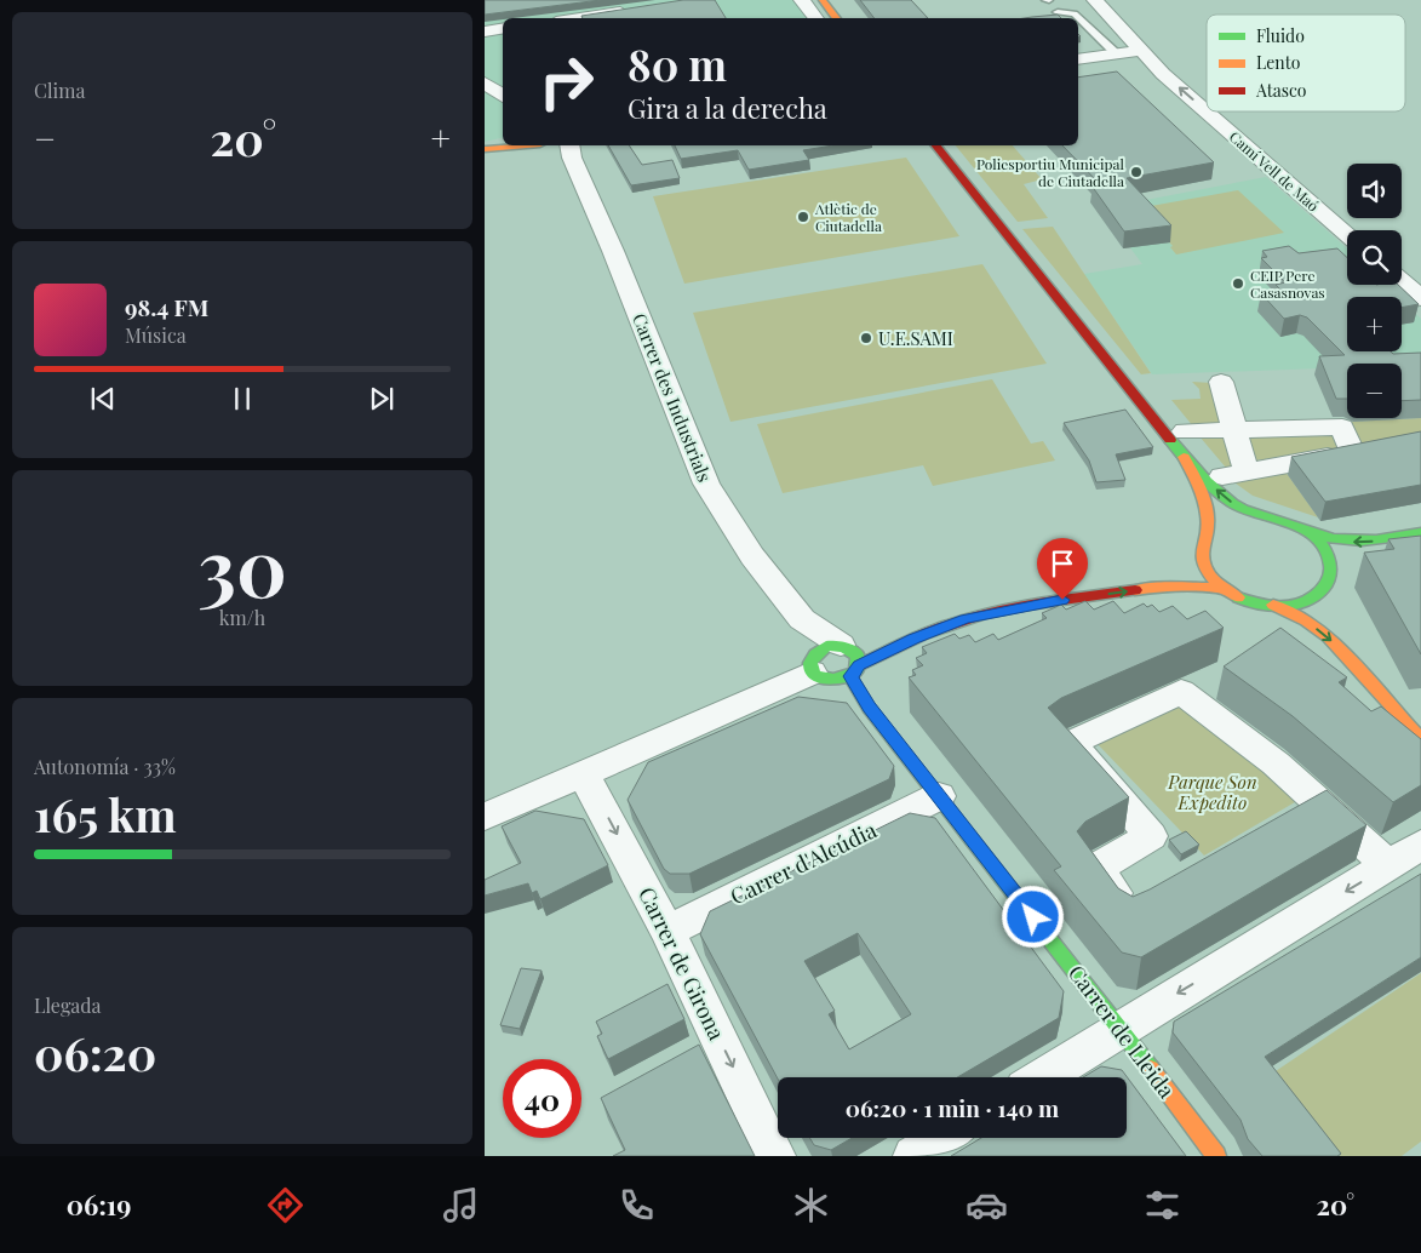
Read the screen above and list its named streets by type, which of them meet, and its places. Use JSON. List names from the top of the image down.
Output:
{
  "streets": {
    "street": [
      "Camí Vell de Maó",
      "Carrer des Industrials",
      "Carrer d'Alcúdia",
      "Carrer de Girona",
      "Carrer de Lleida"
    ]
  },
  "crossings": [
    ["Carrer des Industrials", "Carrer de Lleida"],
    ["Carrer d'Alcúdia", "Carrer de Girona"],
    ["Carrer d'Alcúdia", "Carrer de Lleida"]
  ],
  "one_way": ["Carrer de Girona"],
  "parks": ["Parque Son Expedito"],
  "places": [
    "Poliesportiu Municipal de Ciutadella",
    "Atlètic de Ciutadella",
    "CEIP Pere Casasnovas",
    "U.E.SAMI"
  ],
  "legend": ["Fluido", "Lento", "Atasco"],
  "page": {
    "tile": [
      "Clima",
      ["30", "km/h"],
      ["Autonomía · 33%", "165 km"],
      ["Llegada", "06:20"]
    ],
    "turn": ["80 m", "Gira a la derecha"],
    "heat": ["−", "20°", "+"],
    "map_buttons": ["+", "−"],
    "song": ["98.4 FM", "Música"],
    "limit": "40",
    "trip": "06:20 · 1 min · 140 m",
    "tabs": ["06:19", "20°"]
  }
}
